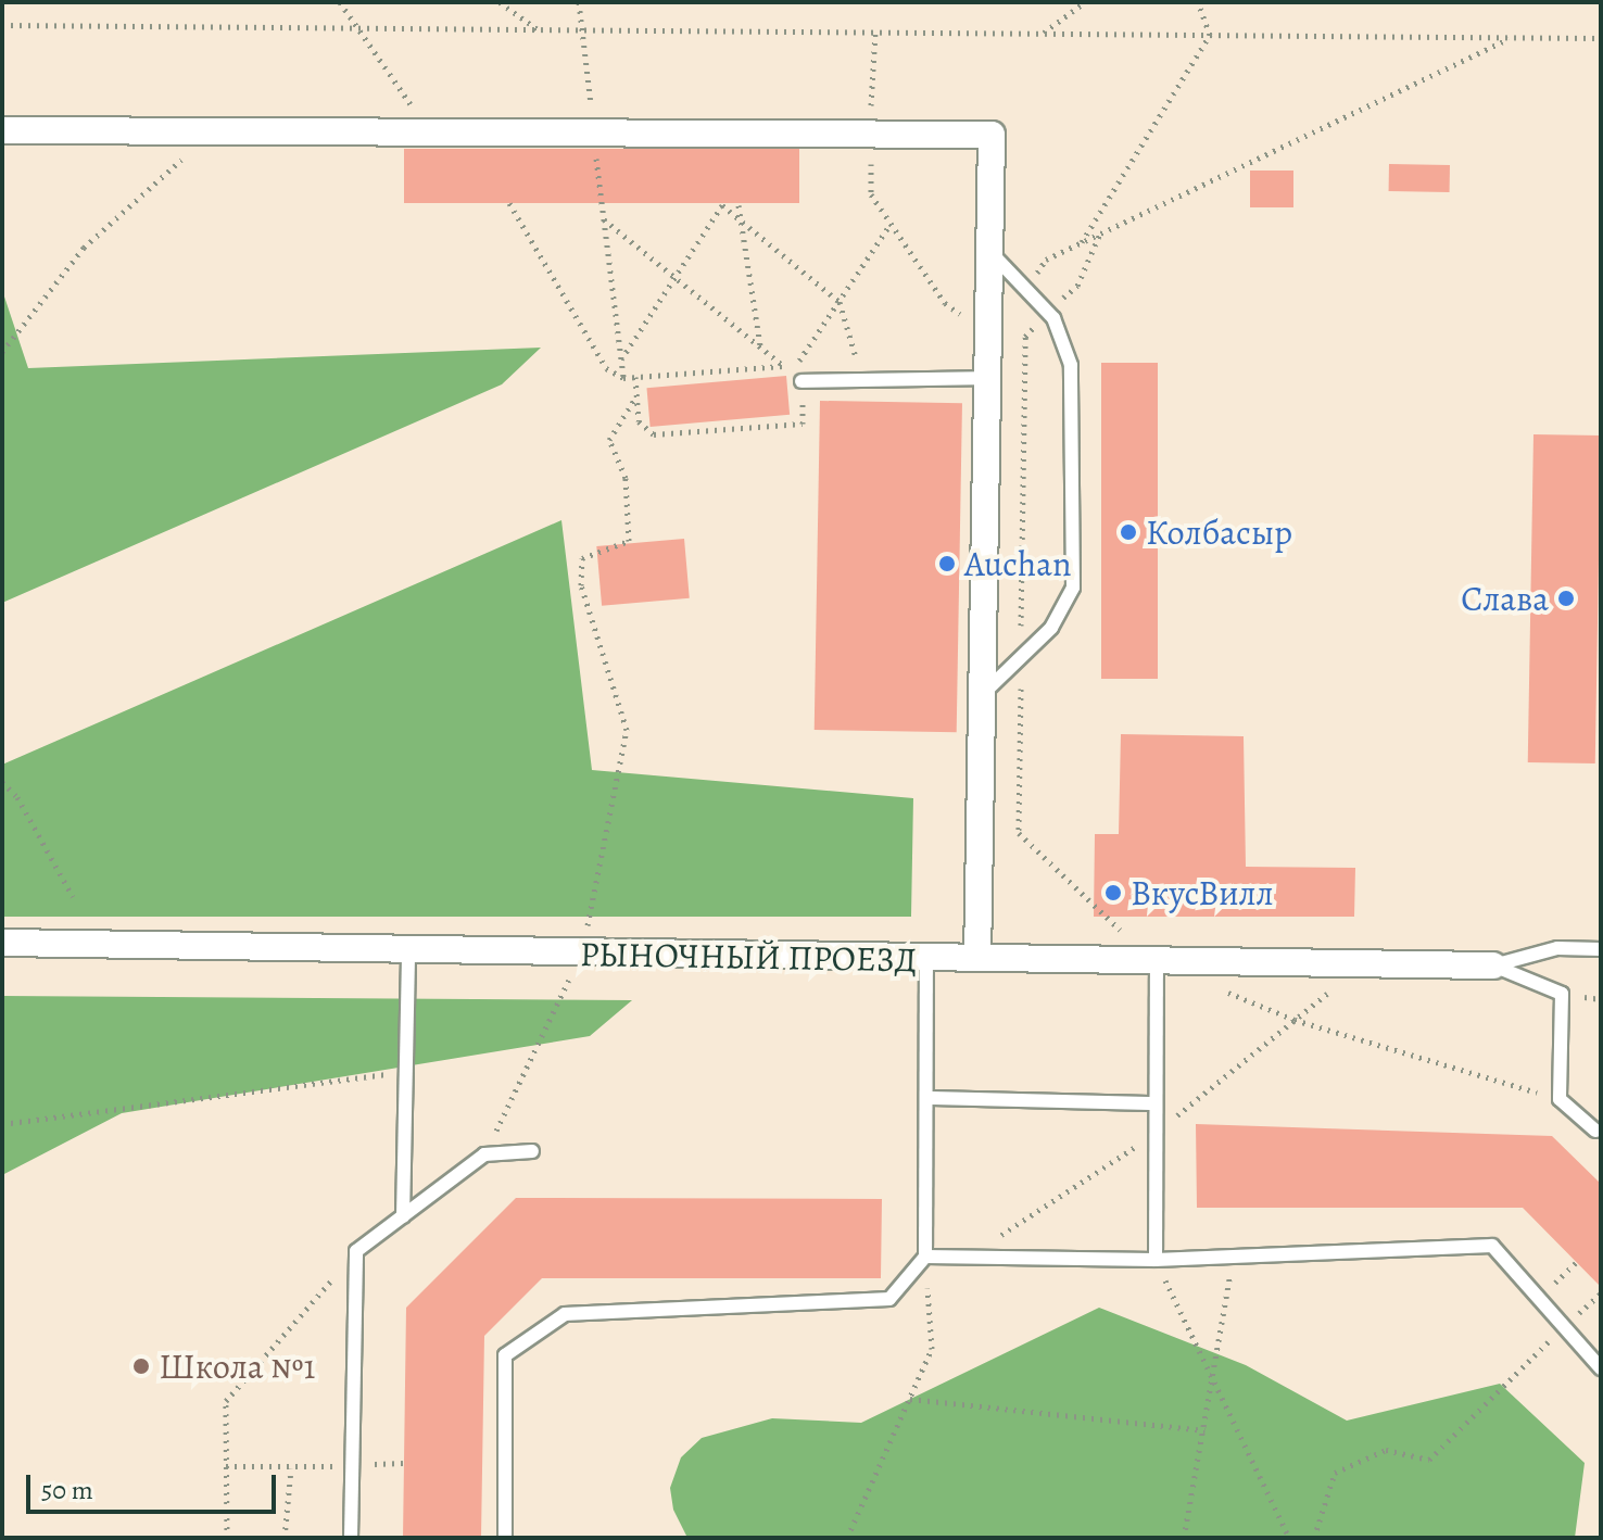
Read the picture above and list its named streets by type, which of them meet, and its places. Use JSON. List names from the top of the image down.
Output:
{
  "streets": {
    "street": ["РЫНОЧНЫЙ ПРОЕЗД"]
  },
  "places": [
    "Колбасыр",
    "Auchan",
    "Слава",
    "ВкусВилл",
    "Школа №1"
  ],
  "scale_bar": "50 m"
}
